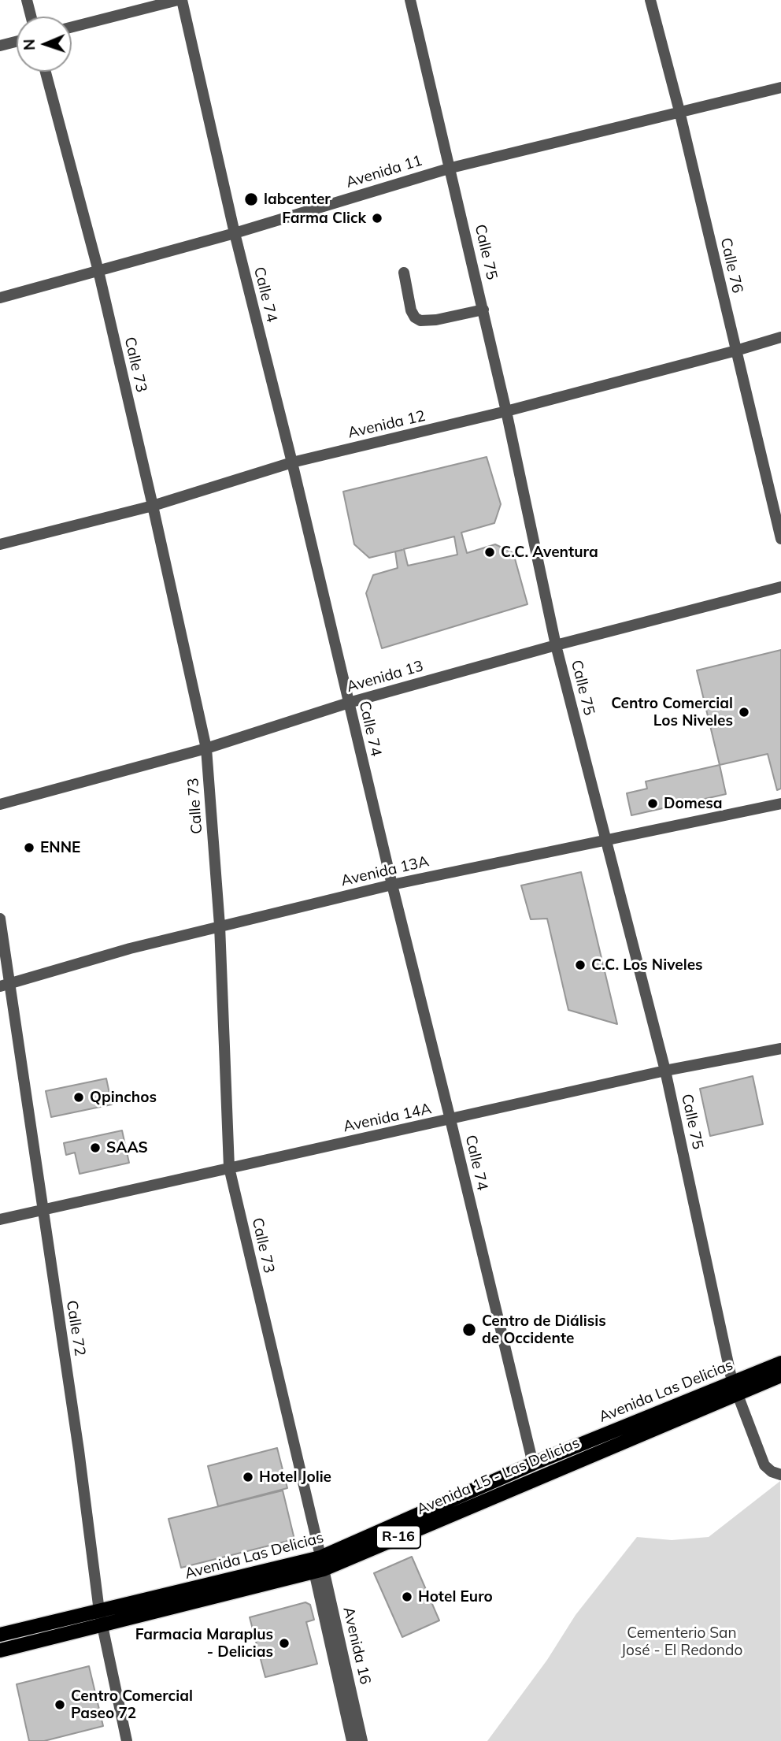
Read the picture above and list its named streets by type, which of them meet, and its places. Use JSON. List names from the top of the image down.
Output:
{
  "streets": {
    "main road": ["Avenida Las Delicias", "Avenida 15 - Las Delicias", "R-16"],
    "street": [
      "Avenida 11",
      "Calle 75",
      "Calle 76",
      "Calle 74",
      "Calle 73",
      "Avenida 12",
      "Avenida 13",
      "Avenida 13A",
      "Avenida 14A",
      "Calle 72",
      "Avenida 16"
    ]
  },
  "crossings": [
    ["Avenida 11", "Calle 75"],
    ["Avenida 11", "Calle 76"],
    ["Avenida 11", "Calle 74"],
    ["Avenida 11", "Calle 73"],
    ["Calle 75", "Avenida 12"],
    ["Calle 75", "Avenida 13"],
    ["Calle 75", "Avenida 13A"],
    ["Calle 75", "Avenida 14A"],
    ["Calle 75", "Avenida Las Delicias"],
    ["Calle 75", "Avenida 15 - Las Delicias"],
    ["Calle 76", "Avenida 12"],
    ["Calle 74", "Avenida 12"],
    ["Calle 74", "Avenida 13"],
    ["Calle 74", "Avenida 13A"],
    ["Calle 74", "Avenida 14A"],
    ["Calle 74", "Avenida Las Delicias"],
    ["Calle 73", "Avenida 12"],
    ["Calle 73", "Avenida 13"],
    ["Calle 73", "Avenida 13A"],
    ["Calle 73", "Avenida 14A"],
    ["Calle 73", "Avenida Las Delicias"],
    ["Calle 73", "Avenida 15 - Las Delicias"],
    ["Calle 73", "Avenida 16"],
    ["Avenida 13A", "Calle 72"],
    ["Avenida 14A", "Calle 72"],
    ["Calle 72", "Avenida Las Delicias"],
    ["Calle 72", "R-16"],
    ["Avenida Las Delicias", "Avenida 15 - Las Delicias"],
    ["Avenida Las Delicias", "R-16"],
    ["Avenida Las Delicias", "Avenida 16"],
    ["Avenida 15 - Las Delicias", "Avenida 16"]
  ],
  "parks": ["Cementerio San José - El Redondo"],
  "places": [
    "labcenter",
    "Farma Click",
    "C.C. Aventura",
    "Centro Comercial Los Niveles",
    "Domesa",
    "ENNE",
    "C.C. Los Niveles",
    "Qpinchos",
    "SAAS",
    "Centro de Diálisis de Occidente",
    "Hotel Jolie",
    "Hotel Euro",
    "Farmacia Maraplus - Delicias",
    "Centro Comercial Paseo 72"
  ],
  "north": "left"
}
